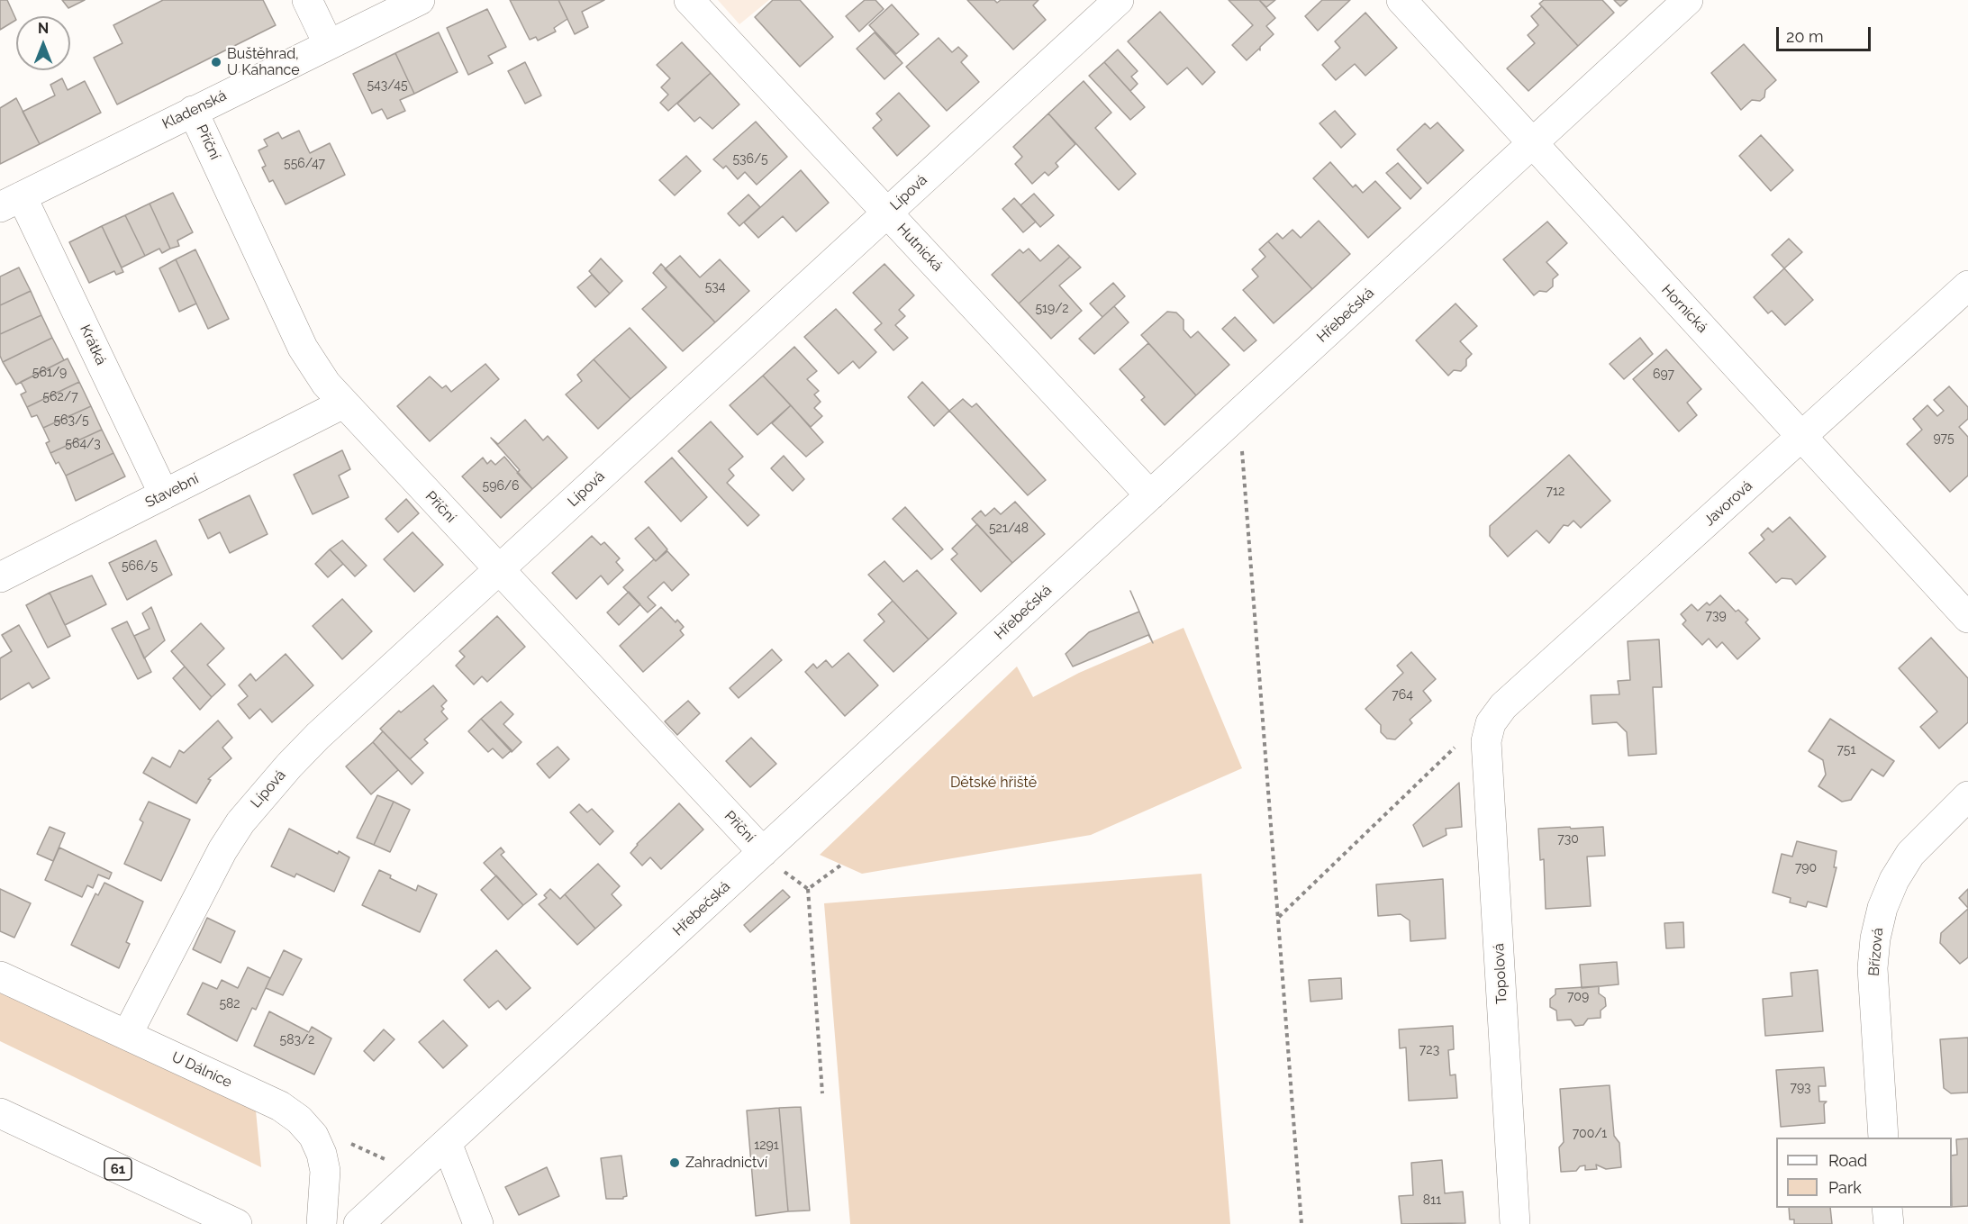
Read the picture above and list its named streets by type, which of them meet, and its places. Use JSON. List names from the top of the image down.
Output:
{
  "streets": {
    "street": [
      "Kladenská",
      "Příční",
      "Lípová",
      "Hutnická",
      "Hornická",
      "Hřebečská",
      "Krátká",
      "Stavební",
      "Javorová",
      "Břízová",
      "Topolová",
      "U Dálnice",
      "61"
    ]
  },
  "crossings": [
    ["Kladenská", "Příční"],
    ["Kladenská", "Krátká"],
    ["Příční", "Lípová"],
    ["Příční", "Hřebečská"],
    ["Příční", "Stavební"],
    ["Lípová", "Hutnická"],
    ["Lípová", "U Dálnice"],
    ["Hutnická", "Hřebečská"],
    ["Hornická", "Hřebečská"],
    ["Hornická", "Javorová"],
    ["Krátká", "Stavební"],
    ["Javorová", "Topolová"]
  ],
  "parks": ["Dětské hřiště"],
  "places": ["Buštěhrad, U Kahance", "Zahradnictví"],
  "house_numbers": [
    "543/45",
    "536/5",
    "556/47",
    "534",
    "519/2",
    "561/9",
    "697",
    "562/7",
    "563/5",
    "975",
    "564/3",
    "596/6",
    "712",
    "521/48",
    "566/5",
    "739",
    "764",
    "751",
    "730",
    "790",
    "709",
    "582",
    "583/2",
    "723",
    "793",
    "700/1",
    "1291",
    "811"
  ],
  "legend": ["Road", "Park"],
  "scale_bar": "20 m",
  "north": "top"
}
